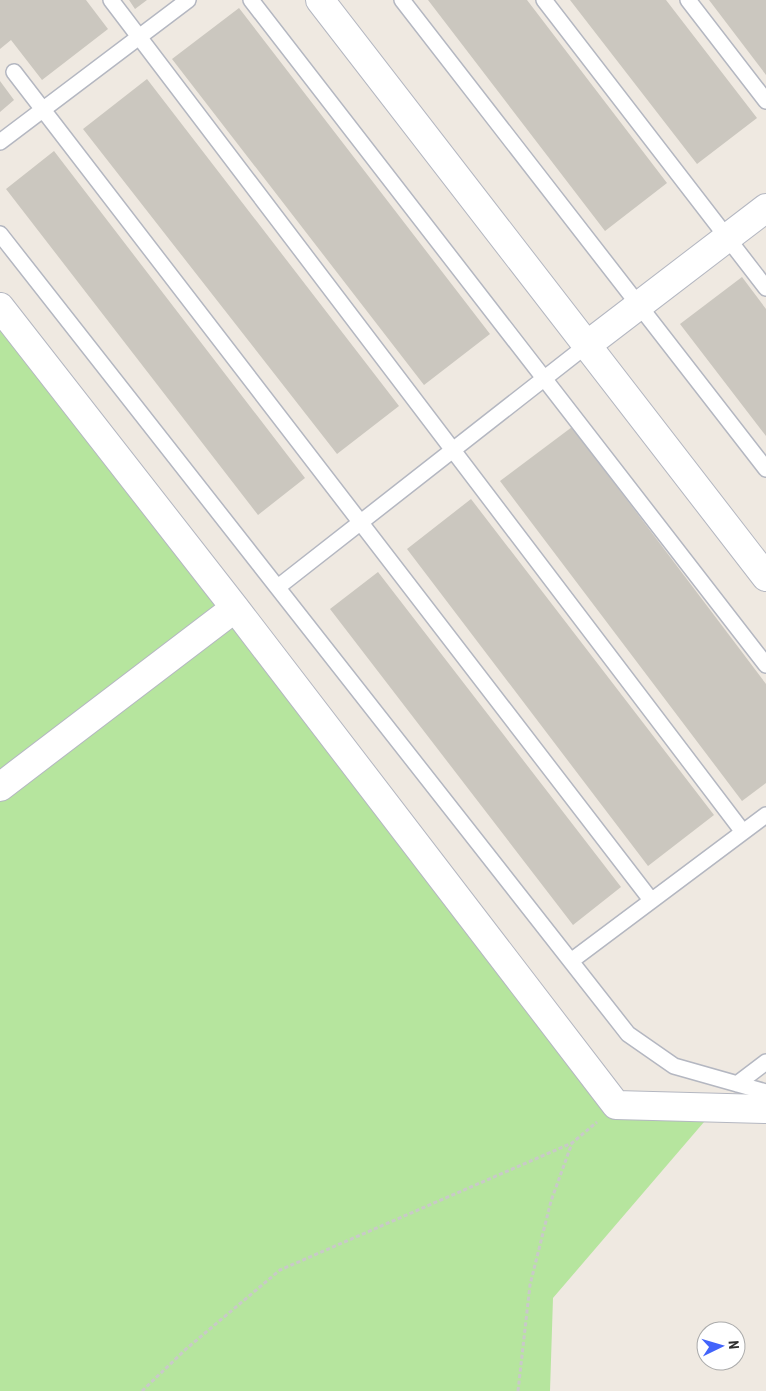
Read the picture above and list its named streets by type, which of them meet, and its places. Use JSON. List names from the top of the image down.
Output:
{
  "north": "right"
}
